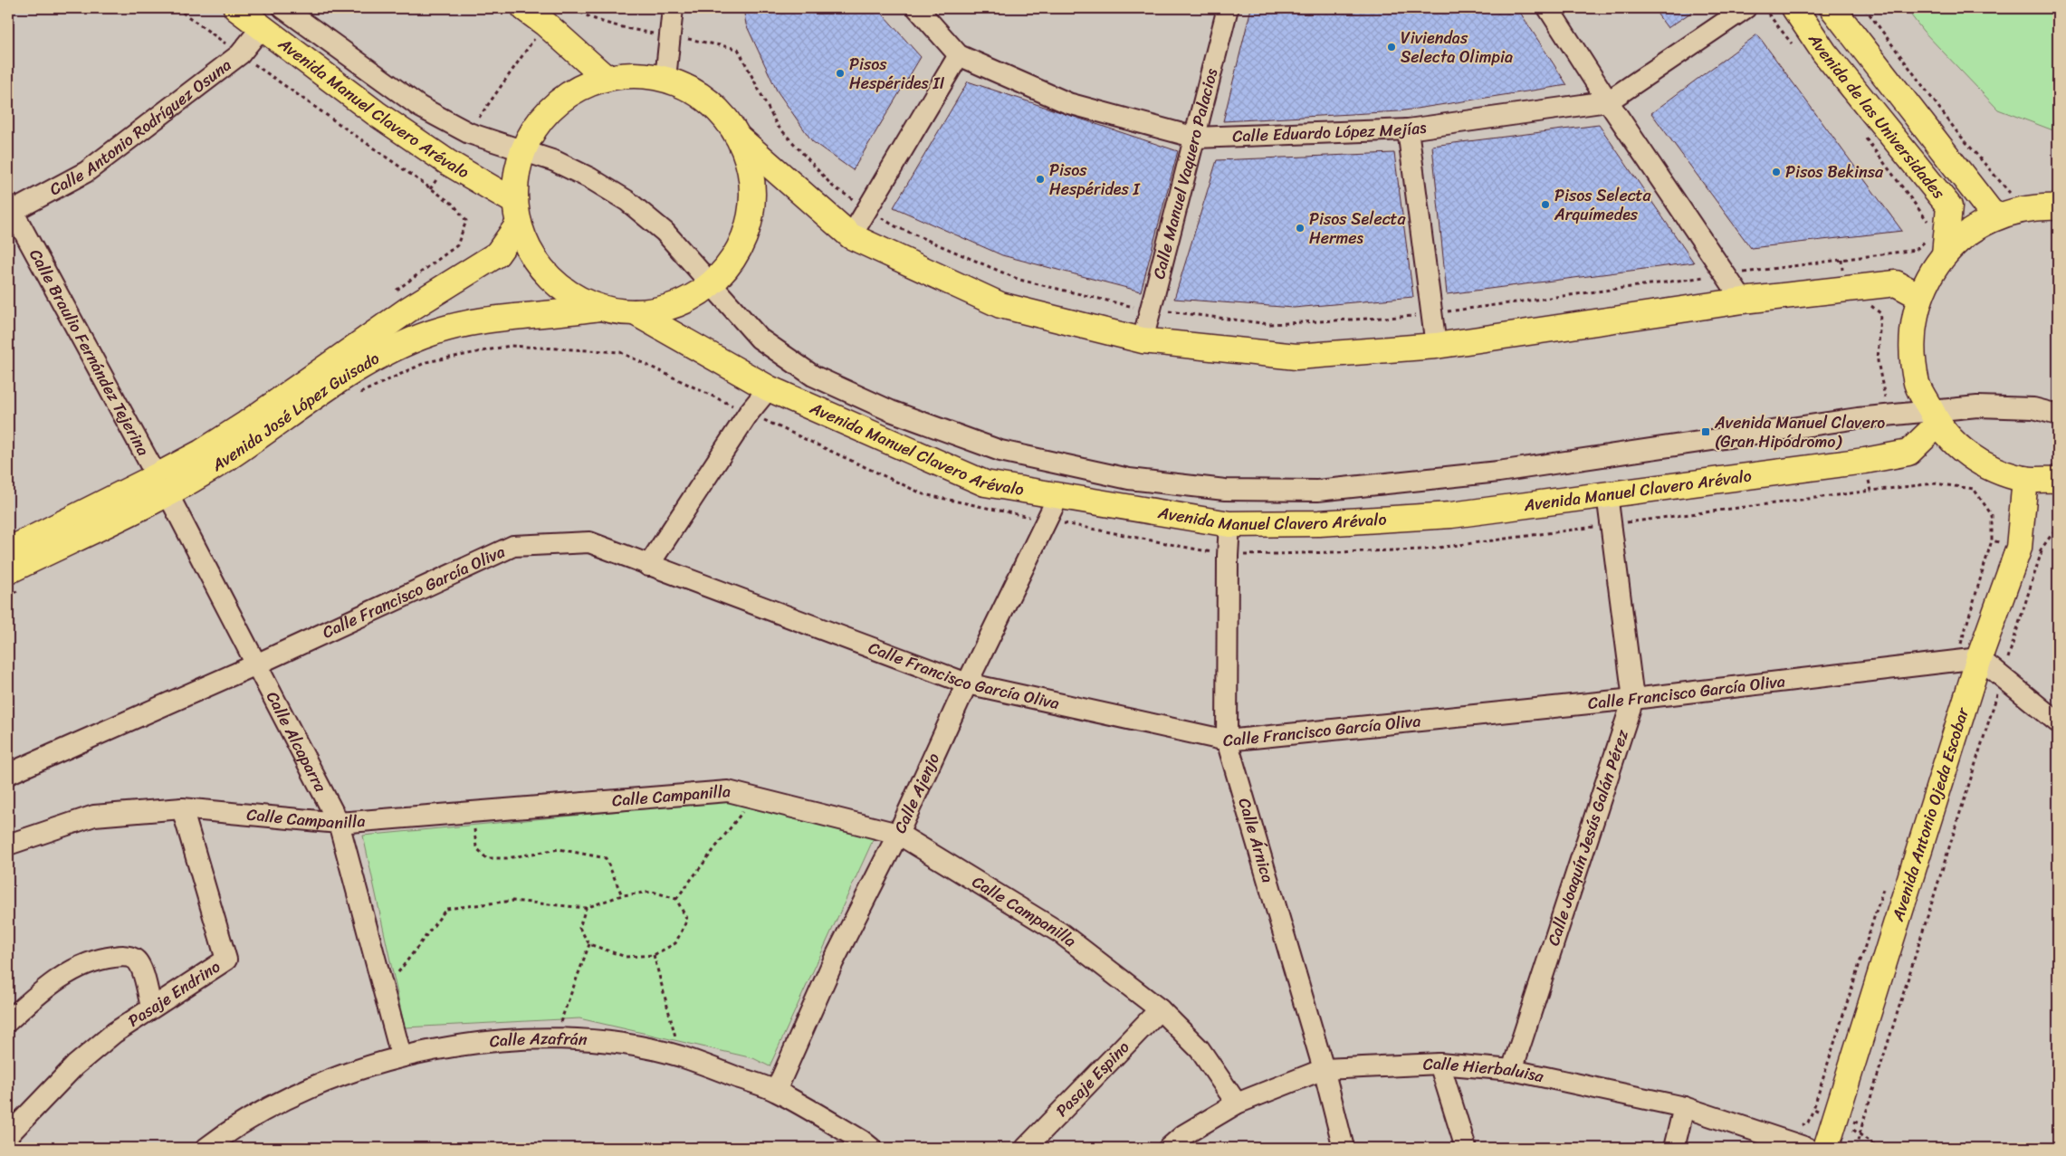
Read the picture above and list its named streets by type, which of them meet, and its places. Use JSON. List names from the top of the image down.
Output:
{
  "streets": {
    "main road": [
      "Avenida Manuel Clavero Arévalo",
      "Avenida de las Universidades",
      "Avenida José López Guisado",
      "Avenida Antonio Ojeda Escobar"
    ],
    "street": [
      "Calle Antonio Rodríguez Osuna",
      "Calle Eduardo López Mejías",
      "Calle Manuel Vaquero Palacios",
      "Calle Braulio Fernández Tejerina",
      "Calle Francisco García Oliva",
      "Calle Alcaparra",
      "Calle Ajenjo",
      "Calle Campanilla",
      "Calle Joaquín Jesús Galán Pérez",
      "Calle Árnica",
      "Pasaje Endrino",
      "Calle Azafrán",
      "Calle Hierbaluisa",
      "Pasaje Espino"
    ]
  },
  "crossings": [
    ["Avenida Manuel Clavero Arévalo", "Calle Antonio Rodríguez Osuna"],
    ["Avenida Manuel Clavero Arévalo", "Avenida José López Guisado"],
    ["Avenida Manuel Clavero Arévalo", "Calle Ajenjo"],
    ["Avenida Manuel Clavero Arévalo", "Calle Joaquín Jesús Galán Pérez"],
    ["Avenida Manuel Clavero Arévalo", "Calle Árnica"],
    ["Calle Antonio Rodríguez Osuna", "Calle Braulio Fernández Tejerina"],
    ["Calle Eduardo López Mejías", "Calle Manuel Vaquero Palacios"],
    ["Calle Braulio Fernández Tejerina", "Avenida José López Guisado"],
    ["Calle Braulio Fernández Tejerina", "Calle Alcaparra"],
    ["Avenida José López Guisado", "Calle Alcaparra"],
    ["Calle Francisco García Oliva", "Calle Alcaparra"],
    ["Calle Francisco García Oliva", "Calle Ajenjo"],
    ["Calle Francisco García Oliva", "Avenida Antonio Ojeda Escobar"],
    ["Calle Francisco García Oliva", "Calle Joaquín Jesús Galán Pérez"],
    ["Calle Francisco García Oliva", "Calle Árnica"],
    ["Calle Alcaparra", "Calle Campanilla"],
    ["Calle Alcaparra", "Calle Azafrán"],
    ["Calle Ajenjo", "Calle Campanilla"],
    ["Calle Ajenjo", "Calle Azafrán"],
    ["Calle Campanilla", "Pasaje Endrino"],
    ["Calle Campanilla", "Calle Hierbaluisa"],
    ["Calle Campanilla", "Pasaje Espino"],
    ["Calle Joaquín Jesús Galán Pérez", "Calle Hierbaluisa"],
    ["Calle Árnica", "Calle Hierbaluisa"]
  ],
  "places": {
    "other": [
      "Viviendas Selecta Olimpia",
      "Pisos Hespérides II",
      "Pisos Bekinsa",
      "Pisos Hespérides I",
      "Pisos Selecta Arquímedes",
      "Pisos Selecta Hermes"
    ],
    "transit": ["Avenida Manuel Clavero (Gran Hipódromo)"]
  }
}
